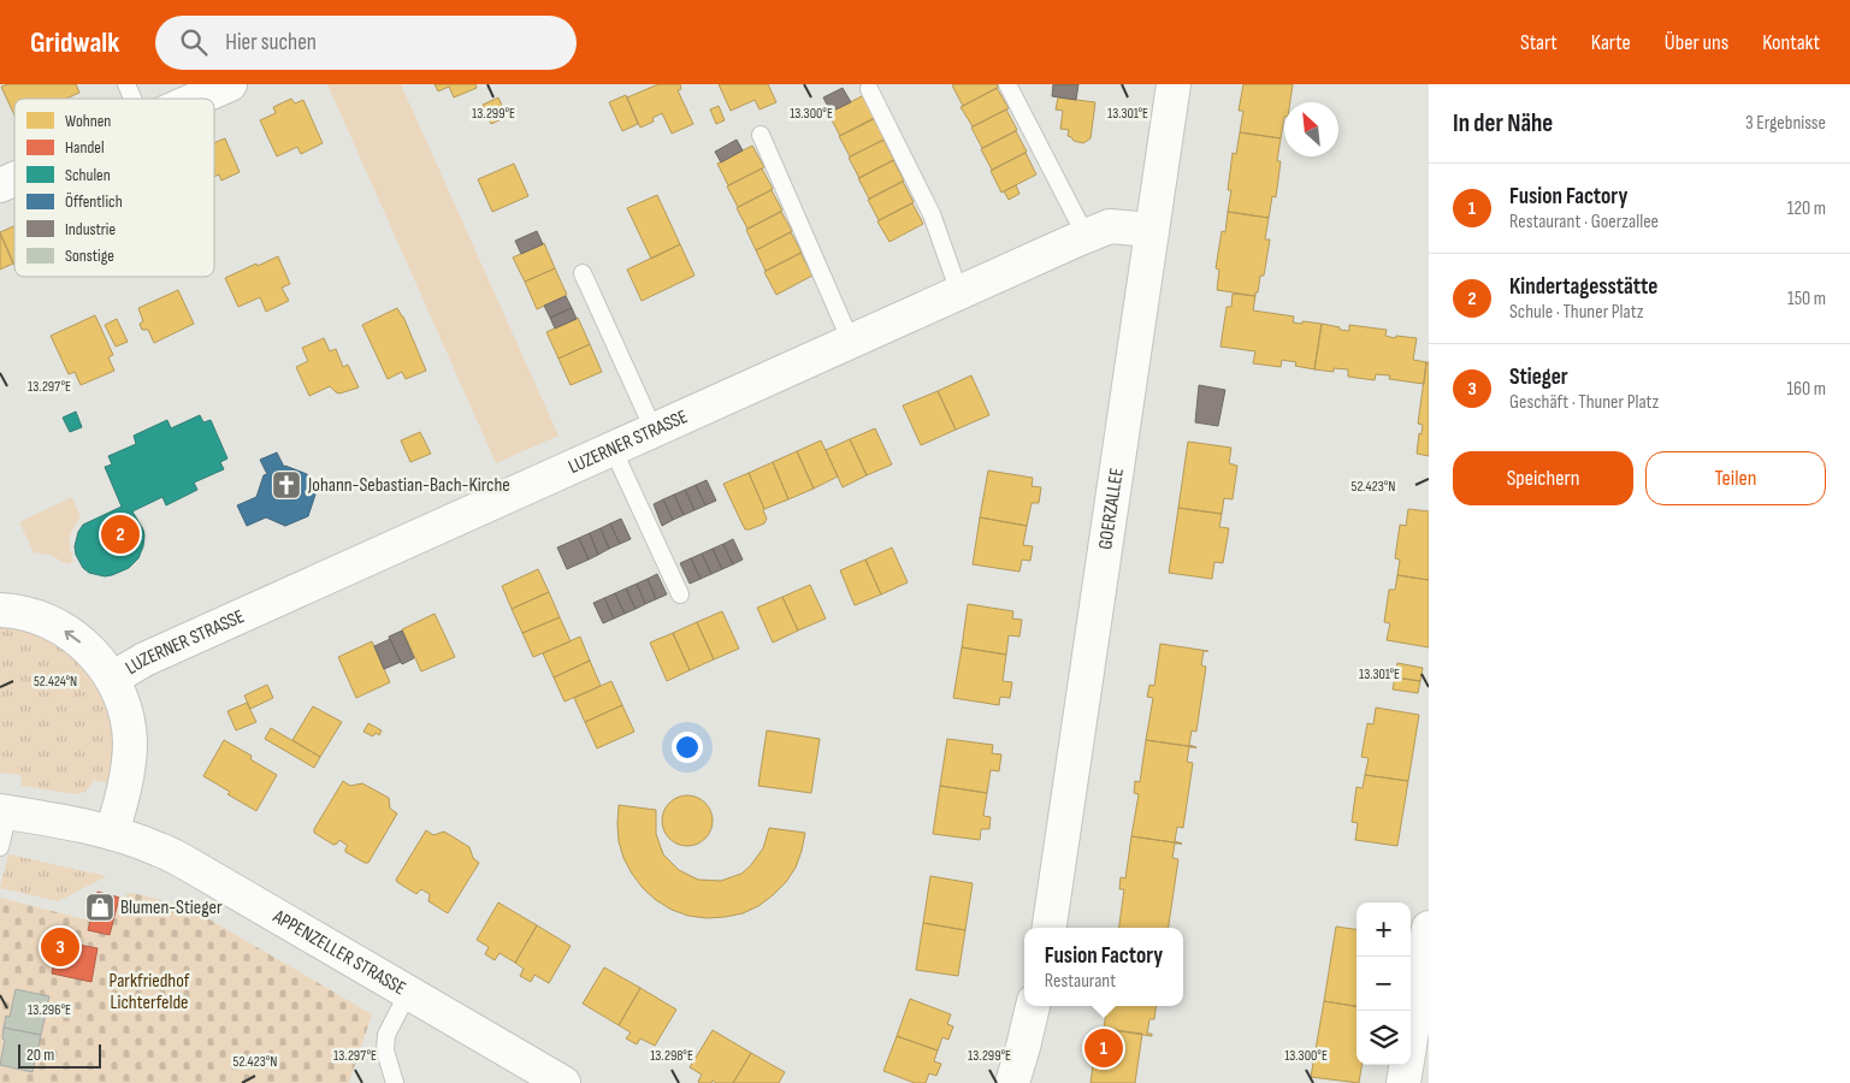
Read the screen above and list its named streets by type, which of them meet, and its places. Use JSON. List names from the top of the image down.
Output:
{
  "streets": {
    "street": ["LUZERNER STRASSE", "GOERZALLEE", "APPENZELLER STRASSE"]
  },
  "crossings": [
    ["LUZERNER STRASSE", "GOERZALLEE"]
  ],
  "parks": ["Parkfriedhof Lichterfelde"],
  "places": {
    "church": ["Johann-Sebastian-Bach-Kirche"],
    "shop": ["Blumen-Stieger"]
  },
  "legend": [
    "Wohnen",
    "Handel",
    "Schulen",
    "Öffentlich",
    "Industrie",
    "Sonstige"
  ],
  "scale_bar": "20 m",
  "north": "top left",
  "page": {
    "header": "Gridwalk",
    "search": "Hier suchen",
    "nav": [
      "Start",
      "Karte",
      "Über uns",
      "Kontakt"
    ],
    "heading": ["In der Nähe", "3 Ergebnisse"],
    "list": [
      {
        "mark": "1",
        "name": "Fusion Factory",
        "note": "Restaurant · Goerzallee",
        "value": "120 m"
      },
      {
        "mark": "2",
        "name": "Kindertagesstätte",
        "note": "Schule · Thuner Platz",
        "value": "150 m"
      },
      {
        "mark": "3",
        "name": "Stieger",
        "note": "Geschäft · Thuner Platz",
        "value": "160 m"
      }
    ],
    "buttons": ["Speichern", "Teilen"],
    "pins": ["2", "3", "1"],
    "map_buttons": ["+", "−"],
    "popup": ["Fusion Factory", "Restaurant"],
    "scale": "20 m"
  },
  "coordinates": [
    "13.299°E",
    "13.300°E",
    "13.301°E",
    "13.297°E",
    "52.423°N",
    "52.424°N",
    "13.296°E",
    "13.298°E"
  ]
}
